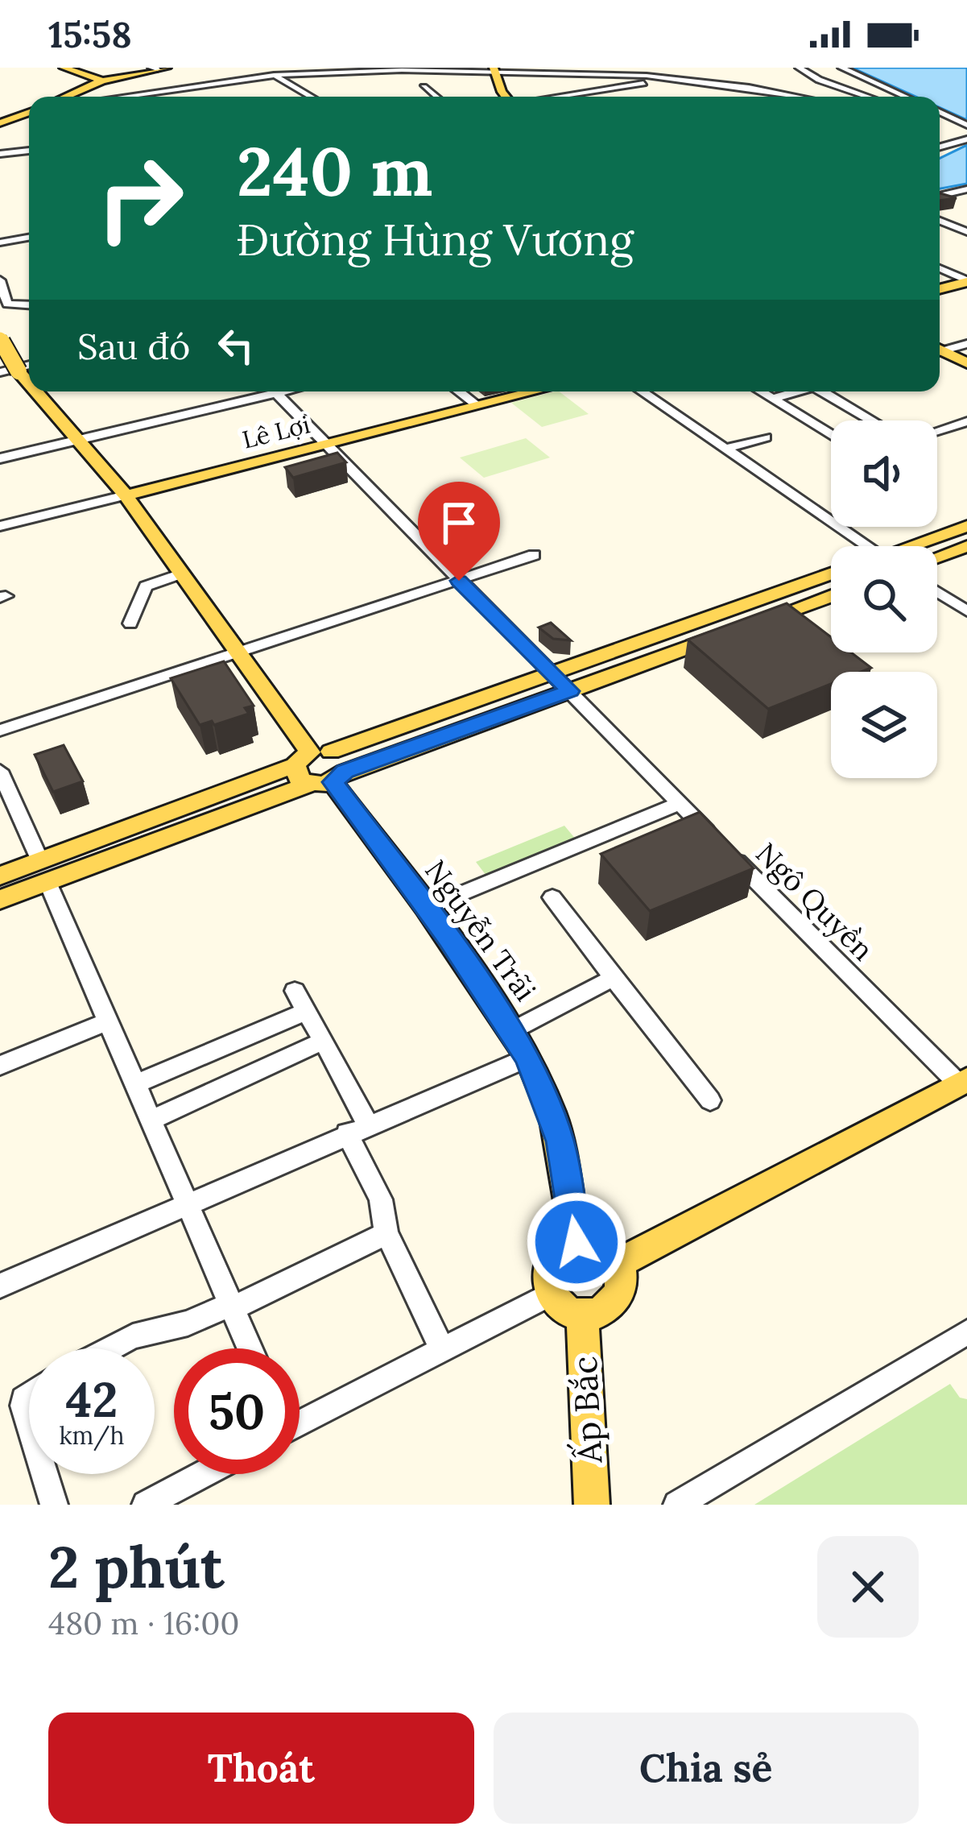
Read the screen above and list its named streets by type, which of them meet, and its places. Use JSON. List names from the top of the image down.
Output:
{
  "streets": {
    "main road": ["Lê Lợi", "Nguyễn Trãi", "Ấp Bắc"],
    "street": ["Ngô Quyền"]
  },
  "crossings": [
    ["Lê Lợi", "Ngô Quyền"],
    ["Lê Lợi", "Nguyễn Trãi"],
    ["Nguyễn Trãi", "Ấp Bắc"]
  ],
  "page": {
    "status": "15:58",
    "turn": ["240 m", "Đường Hùng Vương"],
    "then": "Sau đó",
    "speed": "42 km/h",
    "limit": "50",
    "heading": ["2 phút", "480 m · 16:00"],
    "buttons": ["Thoát", "Chia sẻ"]
  }
}
